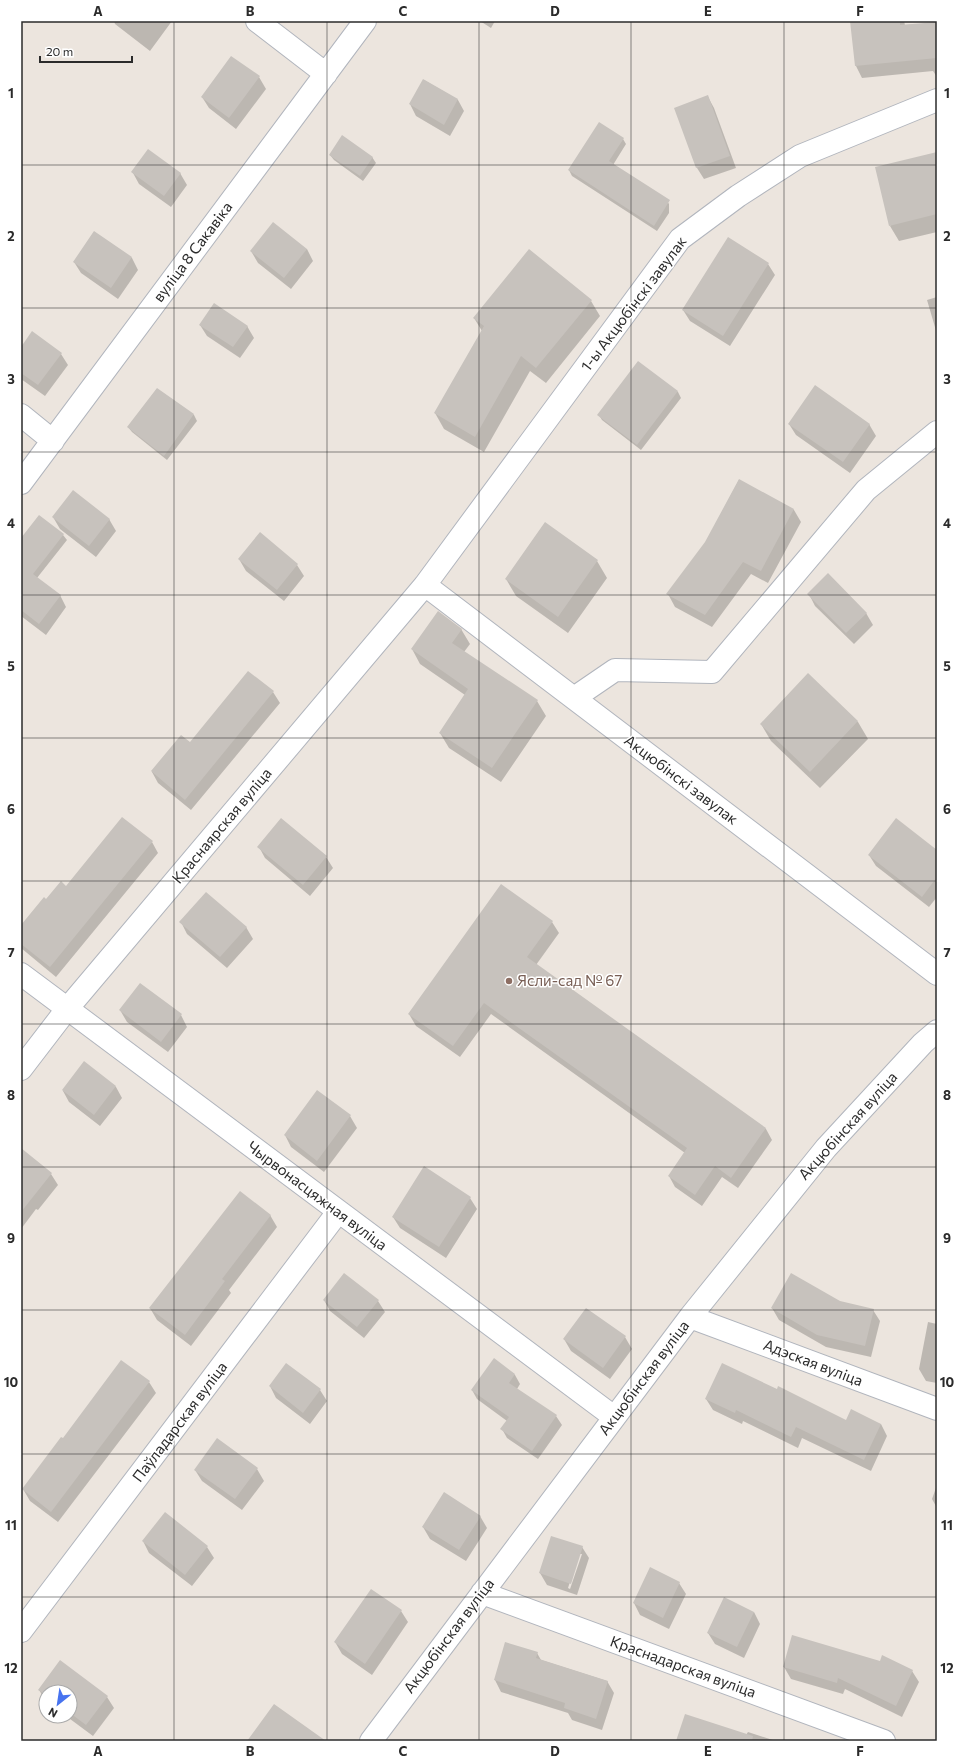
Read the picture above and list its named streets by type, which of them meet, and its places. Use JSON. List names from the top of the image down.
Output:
{
  "streets": {
    "street": [
      "вуліца 8 Сакавіка",
      "1-ы Акцюбінскі завулак",
      "Акцюбінскі завулак",
      "Краснаярская вуліца",
      "Акцюбінская вуліца",
      "Чырвонасцяжная вуліца",
      "Адэская вуліца",
      "Паўладарская вуліца",
      "Краснадарская вуліца"
    ]
  },
  "crossings": [
    ["1-ы Акцюбінскі завулак", "Акцюбінскі завулак"],
    ["1-ы Акцюбінскі завулак", "Краснаярская вуліца"],
    ["Акцюбінскі завулак", "Краснаярская вуліца"],
    ["Краснаярская вуліца", "Чырвонасцяжная вуліца"],
    ["Акцюбінская вуліца", "Чырвонасцяжная вуліца"],
    ["Акцюбінская вуліца", "Адэская вуліца"],
    ["Акцюбінская вуліца", "Краснадарская вуліца"],
    ["Чырвонасцяжная вуліца", "Паўладарская вуліца"]
  ],
  "places": ["Ясли-сад № 67"],
  "scale_bar": "20 m",
  "north": "bottom left",
  "grid": {
    "columns": [
      "A",
      "B",
      "C",
      "D",
      "E",
      "F"
    ],
    "rows": [
      "1",
      "2",
      "3",
      "4",
      "5",
      "6",
      "7",
      "8",
      "9",
      "10",
      "11",
      "12"
    ]
  }
}
